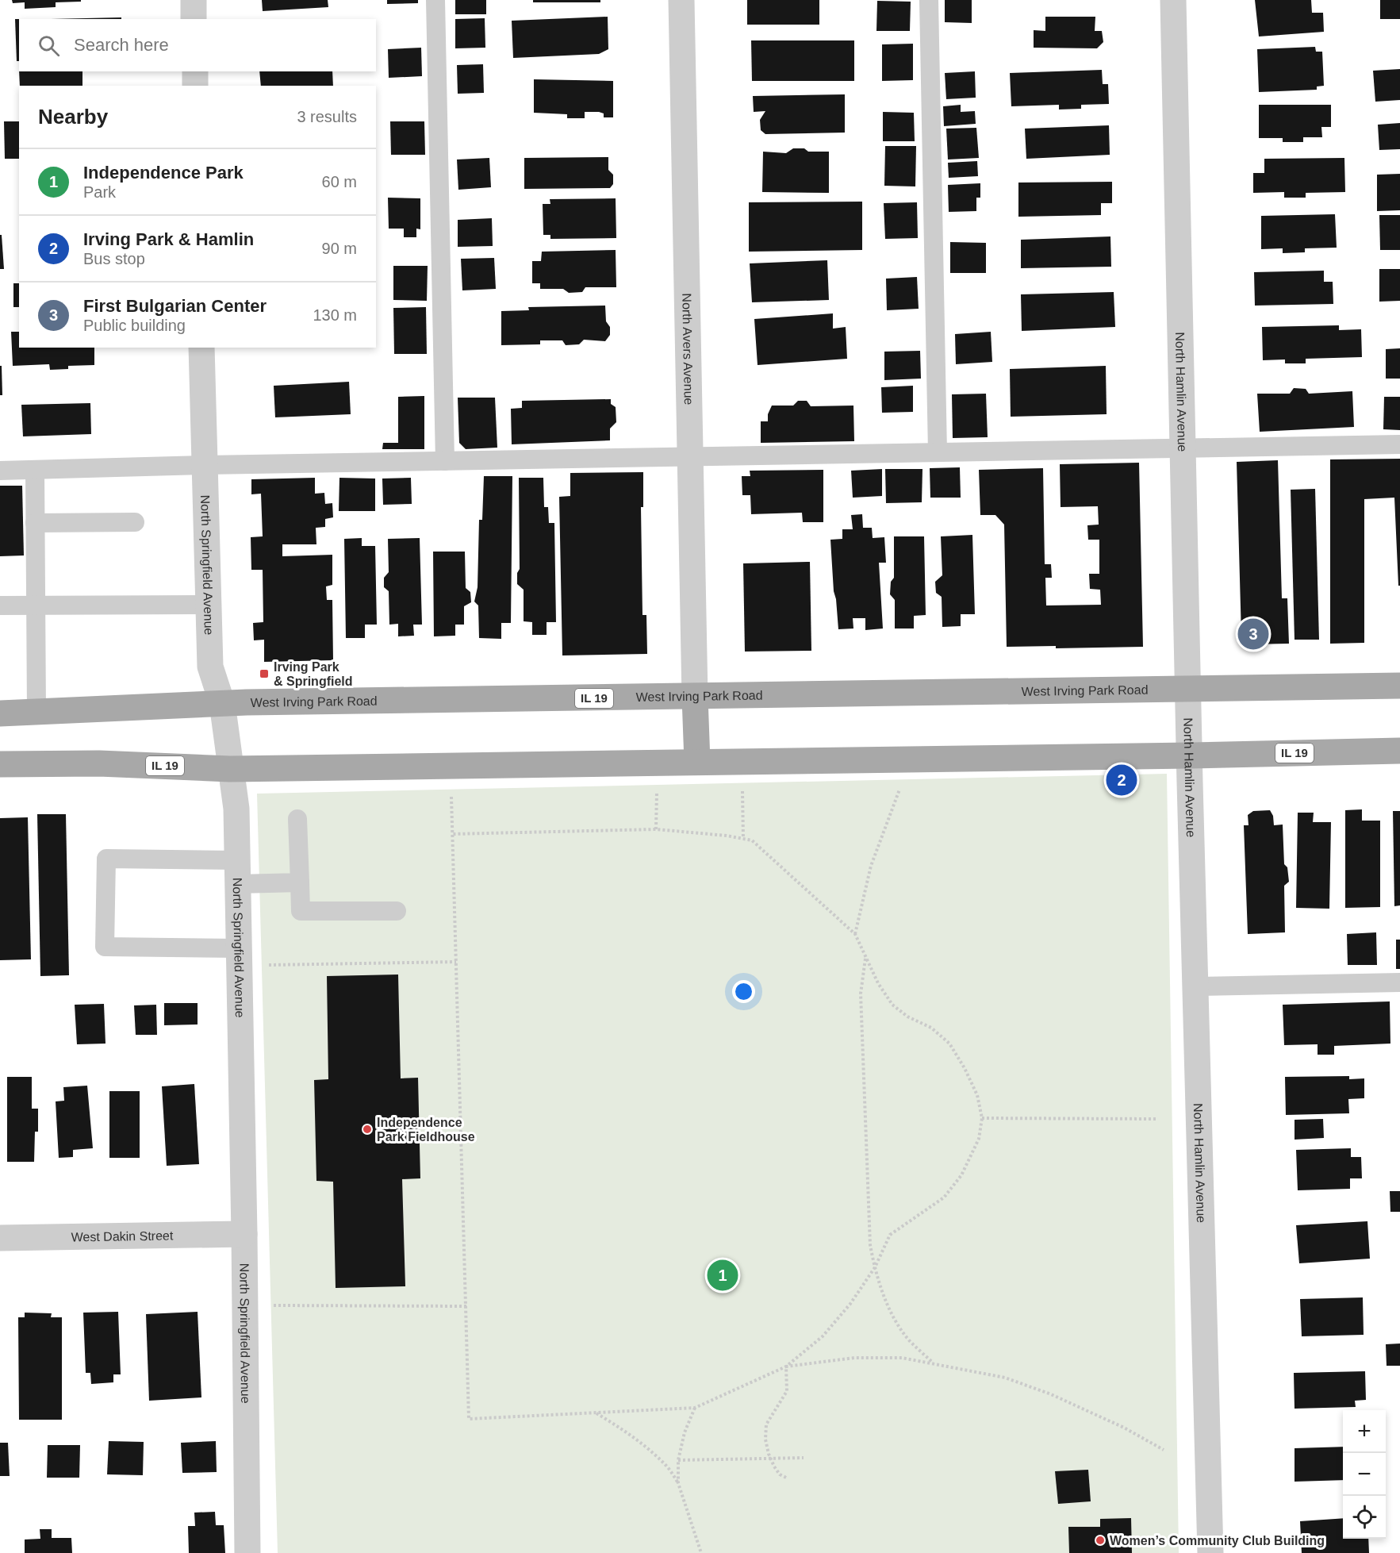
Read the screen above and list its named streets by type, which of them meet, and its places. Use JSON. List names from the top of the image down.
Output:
{
  "streets": {
    "main road": ["West Irving Park Road", "IL 19"],
    "street": [
      "North Avers Avenue",
      "North Hamlin Avenue",
      "North Springfield Avenue",
      "West Dakin Street"
    ]
  },
  "crossings": [
    ["North Avers Avenue", "West Irving Park Road"],
    ["North Hamlin Avenue", "West Irving Park Road"],
    ["North Hamlin Avenue", "IL 19"],
    ["North Springfield Avenue", "West Irving Park Road"],
    ["North Springfield Avenue", "IL 19"],
    ["North Springfield Avenue", "West Dakin Street"]
  ],
  "places": {
    "transit": ["Irving Park & Springfield"],
    "other": ["Independence Park Fieldhouse", "Women’s Community Club Building"]
  },
  "page": {
    "search": "Search here",
    "heading": ["Nearby", "3 results"],
    "list": [
      {
        "mark": "1",
        "name": "Independence Park",
        "note": "Park",
        "value": "60 m"
      },
      {
        "mark": "2",
        "name": "Irving Park & Hamlin",
        "note": "Bus stop",
        "value": "90 m"
      },
      {
        "mark": "3",
        "name": "First Bulgarian Center",
        "note": "Public building",
        "value": "130 m"
      }
    ],
    "pins": ["3", "2", "1"],
    "map_buttons": ["+", "−"]
  }
}
